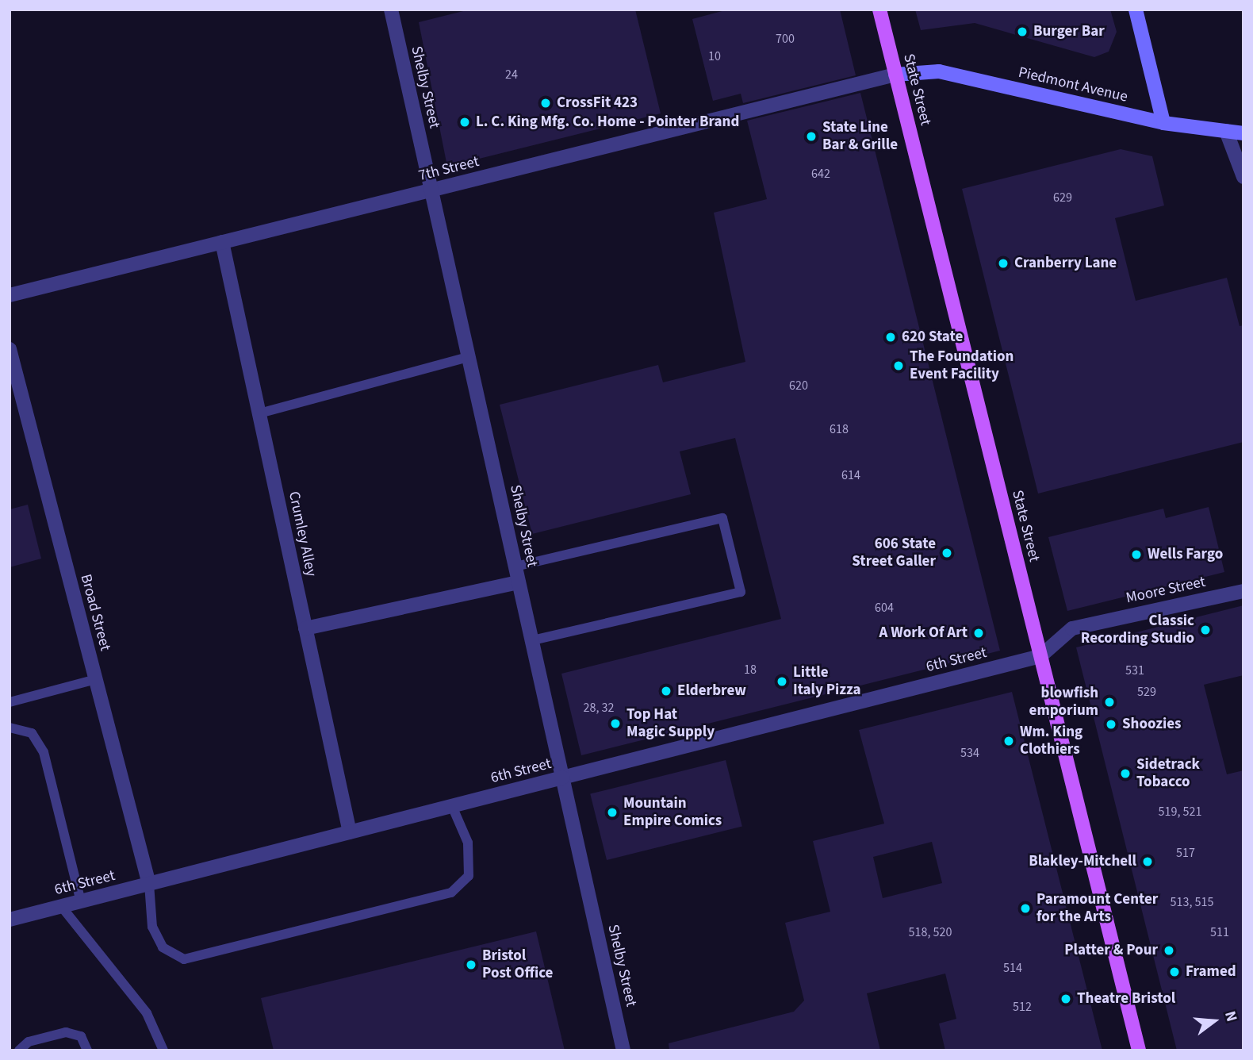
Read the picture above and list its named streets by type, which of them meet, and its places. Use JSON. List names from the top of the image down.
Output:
{
  "streets": {
    "main road": ["Piedmont Avenue", "State Street"],
    "street": [
      "Shelby Street",
      "7th Street",
      "Crumley Alley",
      "Moore Street",
      "Broad Street",
      "6th Street"
    ]
  },
  "crossings": [
    ["Piedmont Avenue", "State Street"],
    ["Piedmont Avenue", "7th Street"],
    ["Shelby Street", "7th Street"],
    ["Shelby Street", "6th Street"],
    ["State Street", "7th Street"],
    ["State Street", "Moore Street"],
    ["State Street", "6th Street"],
    ["7th Street", "Crumley Alley"],
    ["Crumley Alley", "6th Street"],
    ["Moore Street", "6th Street"],
    ["Broad Street", "6th Street"]
  ],
  "places": [
    "Burger Bar",
    "CrossFit 423",
    "L. C. King Mfg. Co. Home - Pointer Brand",
    "State Line Bar & Grille",
    "Cranberry Lane",
    "620 State",
    "The Foundation Event Facility",
    "606 State Street Galler",
    "Wells Fargo",
    "Classic Recording Studio",
    "A Work Of Art",
    "Little Italy Pizza",
    "Elderbrew",
    "blowfish emporium",
    "Top Hat Magic Supply",
    "Shoozies",
    "Wm. King Clothiers",
    "Sidetrack Tobacco",
    "Mountain Empire Comics",
    "Blakley-Mitchell",
    "Paramount Center for the Arts",
    "Platter & Pour",
    "Bristol Post Office",
    "Framed",
    "Theatre Bristol"
  ],
  "house_numbers": [
    "700",
    "10",
    "24",
    "642",
    "629",
    "620",
    "618",
    "614",
    "604",
    "18",
    "531",
    "529",
    "28, 32",
    "534",
    "519, 521",
    "517",
    "513, 515",
    "518, 520",
    "511",
    "514",
    "512"
  ],
  "north": "right"
}
